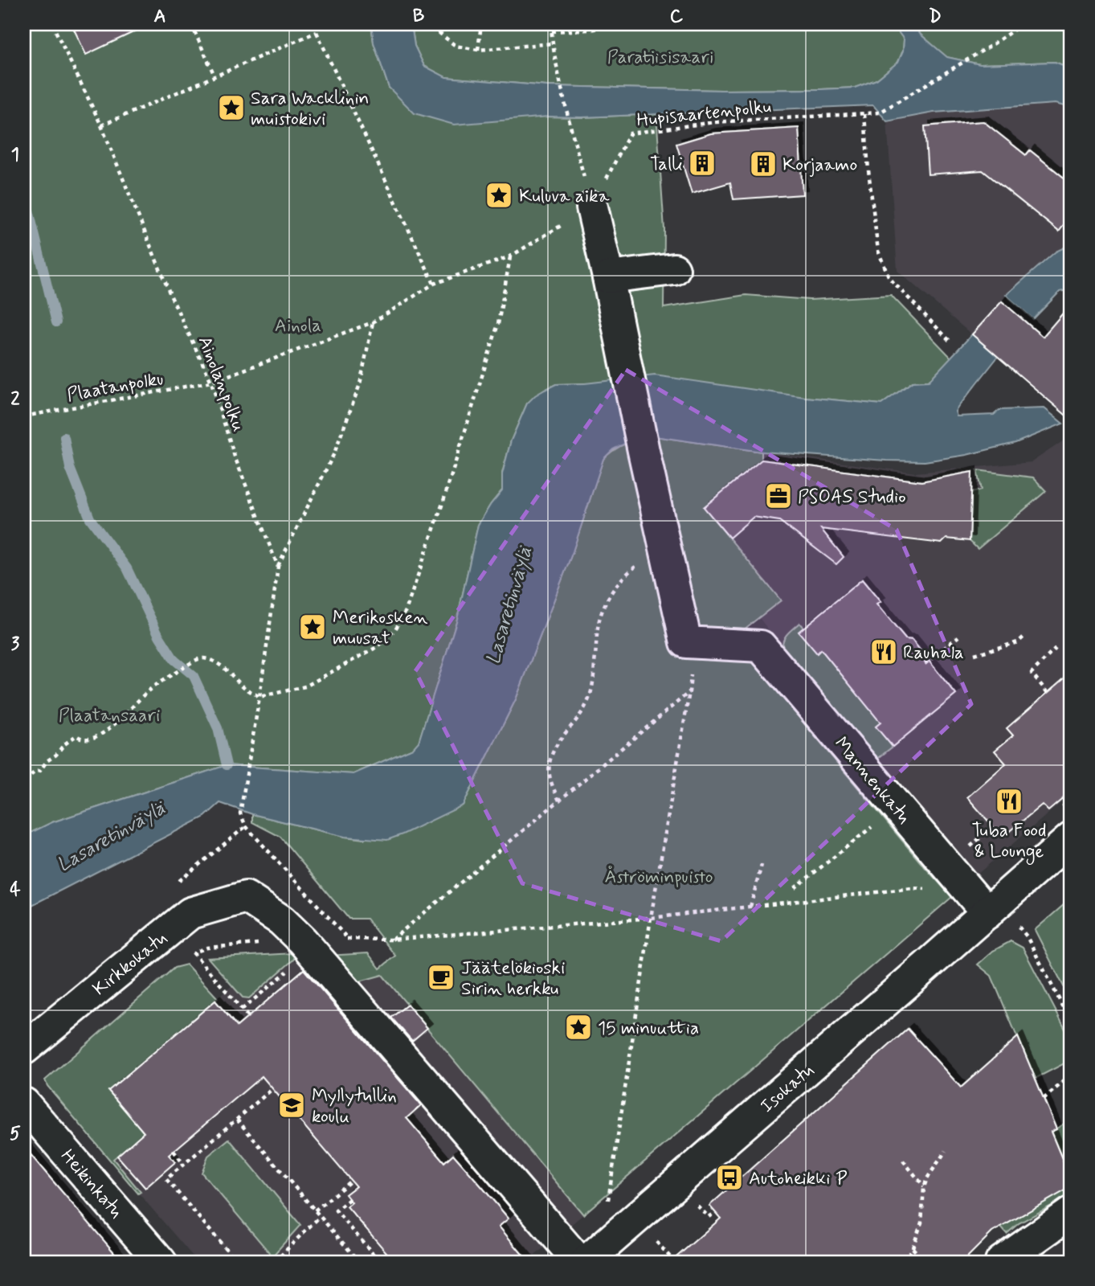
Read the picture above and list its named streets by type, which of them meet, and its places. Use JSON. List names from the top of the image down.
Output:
{
  "streets": {
    "street": [
      "Mannenkatu",
      "Kirkkokatu",
      "Isokatu",
      "Heikinkatu"
    ],
    "path": ["Hupisaartenpolku", "Ainolanpolku", "Plaatanpolku"]
  },
  "crossings": [
    ["Ainolanpolku", "Plaatanpolku"],
    ["Mannenkatu", "Isokatu"]
  ],
  "water": ["Lasaretinväylä"],
  "parks": [
    "Paratiisisaari",
    "Ainola",
    "Plaatansaari",
    "Åströminpuisto"
  ],
  "places": {
    "place": [
      "Sara Wacklinin muistokivi",
      "Kuluva aika",
      "Merikosken muusat",
      "15 minuuttia"
    ],
    "building": ["Talli", "Korjaamo"],
    "office": ["PSOAS Studio"],
    "restaurant": ["Rauhala", "Tuba Food & Lounge"],
    "cafe": ["Jäätelökioski Sirin herkku"],
    "school or university": ["Myllytullin koulu"],
    "bus stop": ["Autoheikki P"]
  },
  "grid": {
    "columns": [
      "A",
      "B",
      "C",
      "D"
    ],
    "rows": [
      "1",
      "2",
      "3",
      "4",
      "5"
    ]
  }
}
